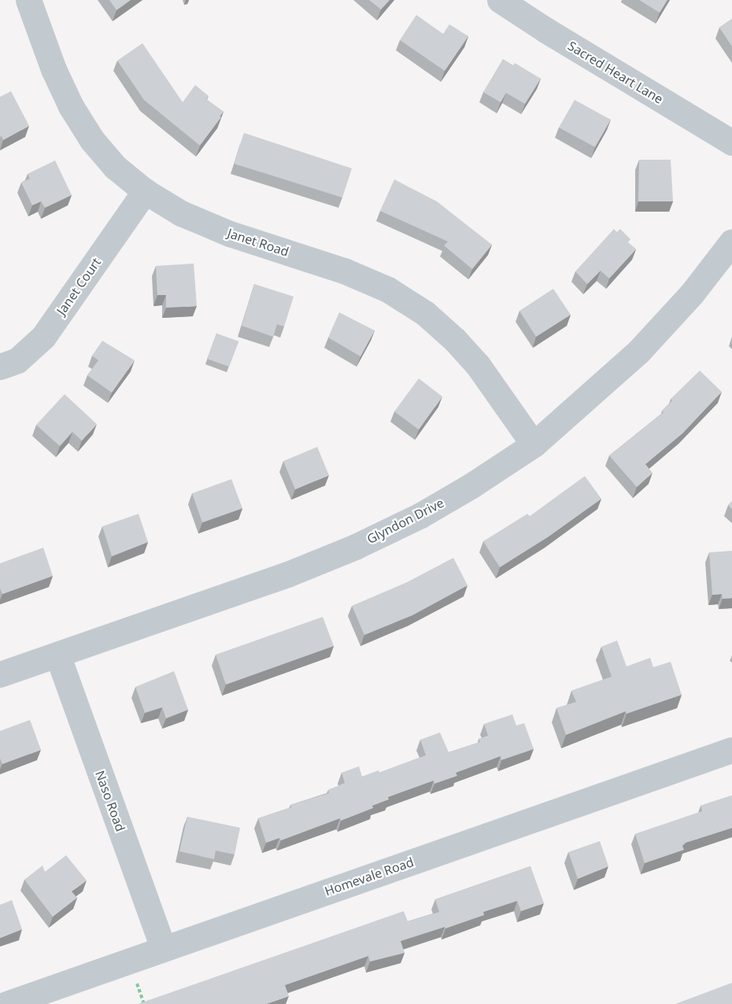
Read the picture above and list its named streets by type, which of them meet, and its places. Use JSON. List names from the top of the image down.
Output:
{
  "streets": {
    "street": [
      "Sacred Heart Lane",
      "Janet Road",
      "Janet Court",
      "Glyndon Drive",
      "Naso Road",
      "Homevale Road"
    ]
  },
  "crossings": [
    ["Janet Road", "Janet Court"],
    ["Janet Road", "Glyndon Drive"],
    ["Glyndon Drive", "Naso Road"],
    ["Naso Road", "Homevale Road"]
  ]
}
